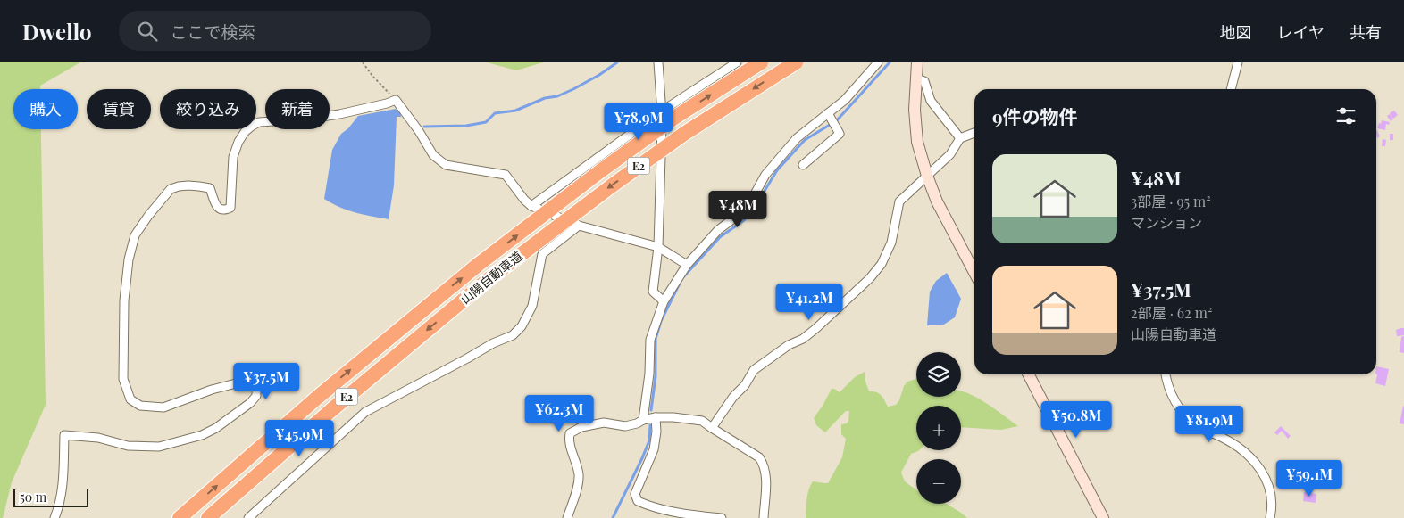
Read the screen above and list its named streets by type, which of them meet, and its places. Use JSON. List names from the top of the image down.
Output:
{
  "streets": {
    "highway": ["E2", "山陽自動車道"]
  },
  "scale_bar": "50 m",
  "page": {
    "header": "Dwello",
    "search": "ここで検索",
    "nav": ["地図", "レイヤ", "共有"],
    "chip": [
      "購入",
      "賃貸",
      "絞り込み",
      "新着"
    ],
    "heading": "9件の物件",
    "price": [
      "¥78.9M",
      "¥48M",
      "¥41.2M",
      "¥37.5M",
      "¥62.3M",
      "¥50.8M",
      "¥81.9M",
      "¥45.9M",
      "¥59.1M"
    ],
    "list": [
      {
        "name": "¥48M",
        "note": "3部屋 · 95 m² · マンション"
      },
      {
        "name": "¥37.5M",
        "note": "2部屋 · 62 m² · 山陽自動車道"
      }
    ],
    "map_buttons": ["+", "−"],
    "scale": "50 m"
  }
}
